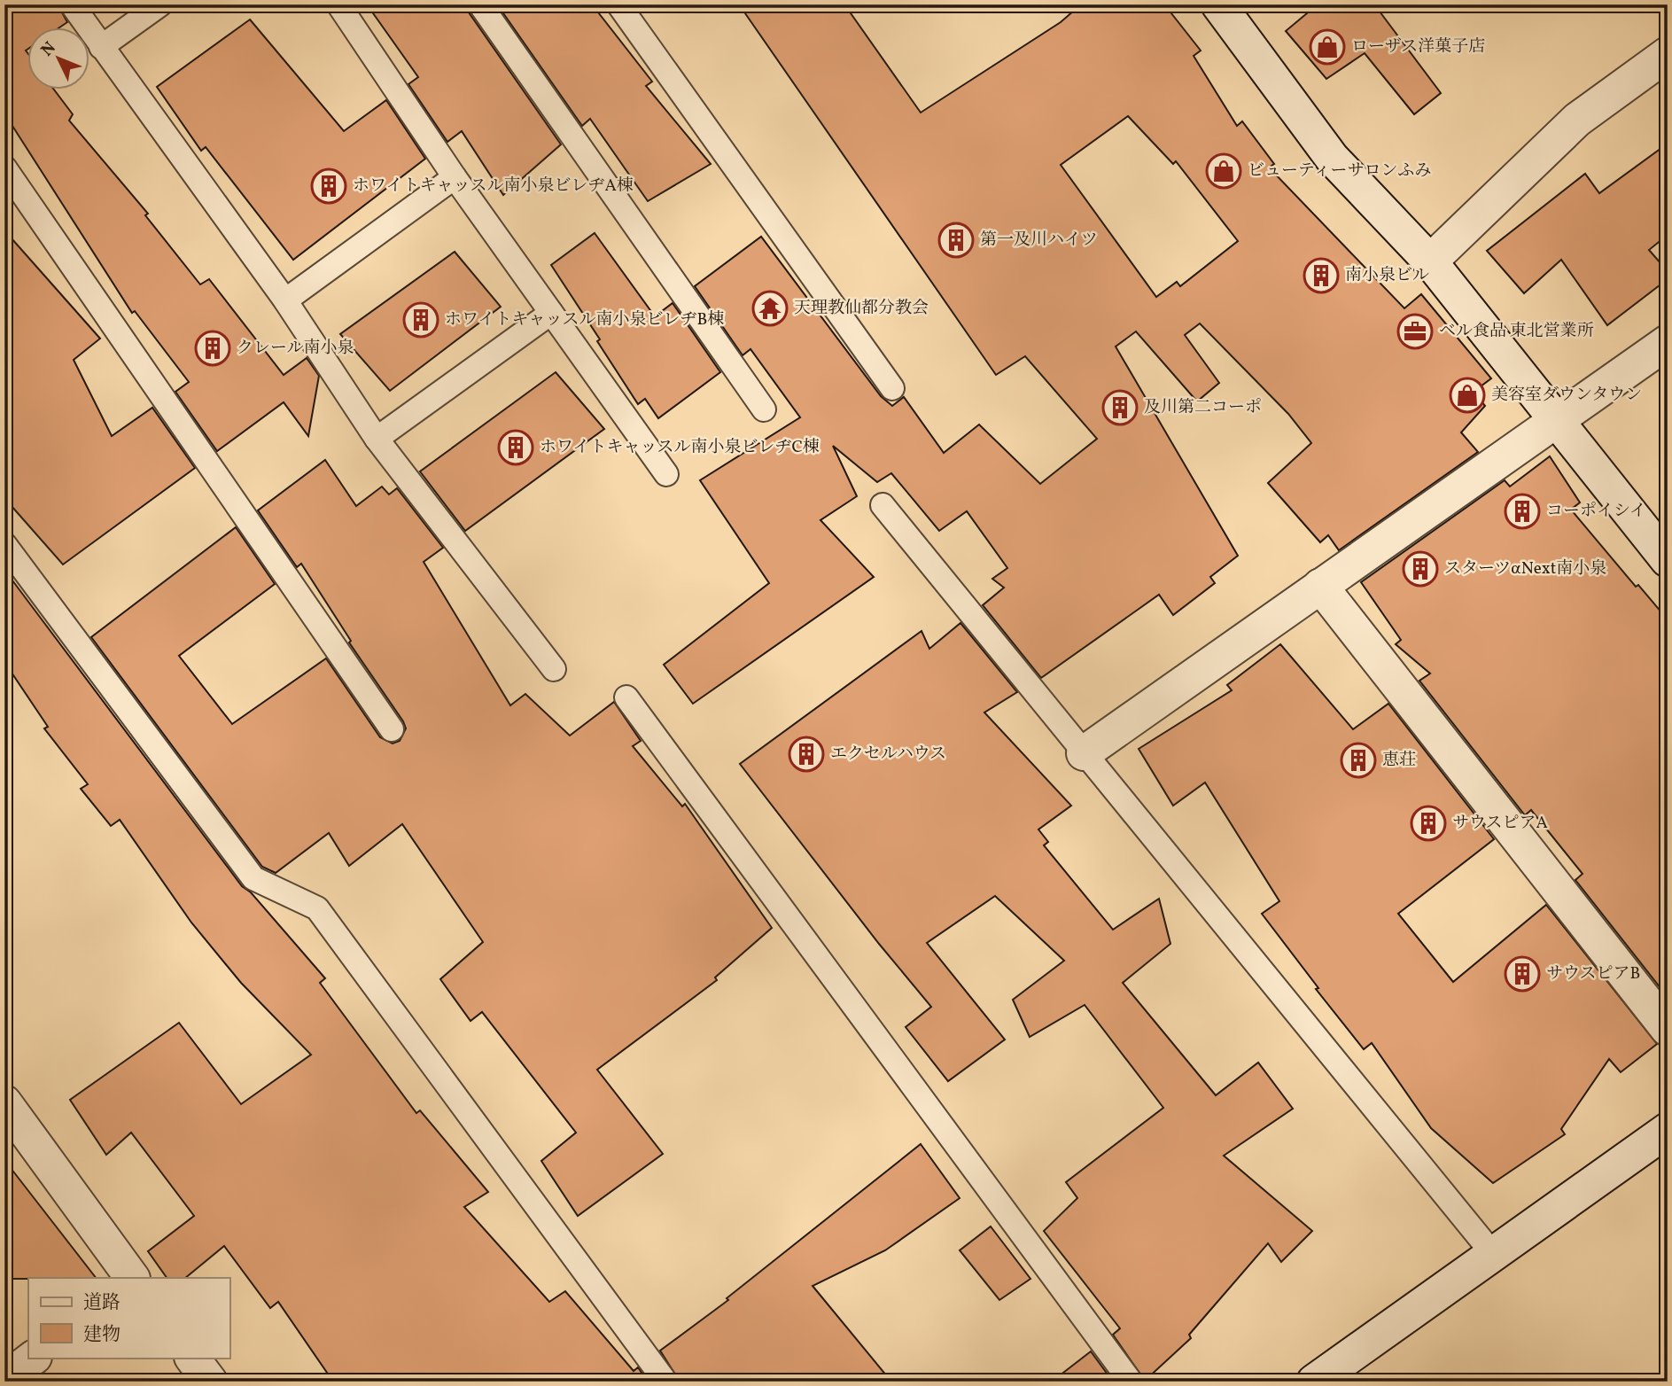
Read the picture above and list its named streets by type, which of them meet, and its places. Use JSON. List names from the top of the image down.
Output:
{
  "places": {
    "shop": ["ローザス洋菓子店", "ビューティーサロンふみ", "美容室ダウンタウン"],
    "building": [
      "ホワイトキャッスル南小泉ビレヂA棟",
      "第一及川ハイツ",
      "南小泉ビル",
      "ホワイトキャッスル南小泉ビレヂB棟",
      "クレール南小泉",
      "及川第二コーポ",
      "ホワイトキャッスル南小泉ビレヂC棟",
      "コーポイシイ",
      "スターツαNext南小泉",
      "エクセルハウス",
      "恵荘",
      "サウスピアA",
      "サウスピアB"
    ],
    "temple": ["天理教仙都分教会"],
    "office": ["ベル食品 東北営業所"]
  },
  "legend": ["道路", "建物"],
  "north": "top left"
}
